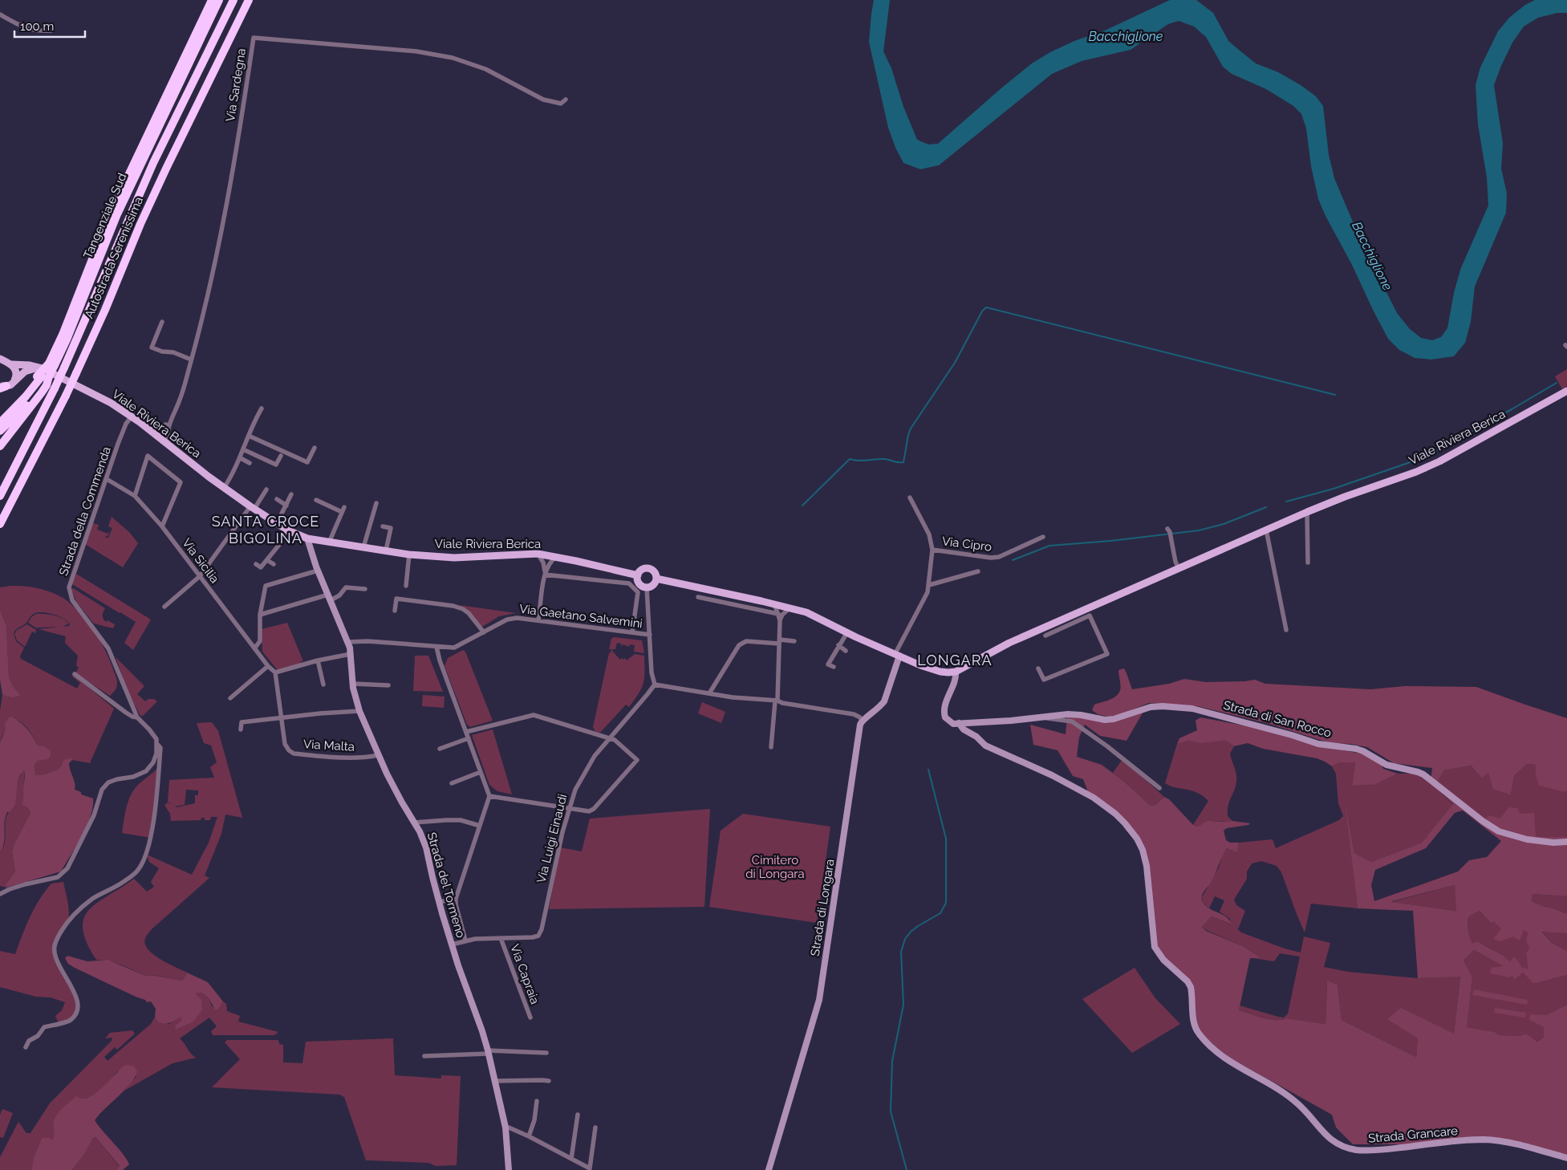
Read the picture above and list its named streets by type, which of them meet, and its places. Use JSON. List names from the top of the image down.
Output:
{
  "streets": {
    "highway": ["Tangenziale Sud", "Autostrada Serenissima"],
    "main road": ["Viale Riviera Berica"],
    "street": [
      "Via Sardegna",
      "Strada della Commenda",
      "Via Cipro",
      "Via Sicilia",
      "Via Gaetano Salvemini",
      "Strada di San Rocco",
      "Via Malta",
      "Via Luigi Einaudi",
      "Strada del Tormeno",
      "Strada di Longara",
      "Via Capraia",
      "Strada Grancare"
    ]
  },
  "crossings": [
    ["Via Sardegna", "Viale Riviera Berica"],
    ["Tangenziale Sud", "Viale Riviera Berica"],
    ["Viale Riviera Berica", "Strada della Commenda"],
    ["Viale Riviera Berica", "Via Cipro"],
    ["Viale Riviera Berica", "Strada del Tormeno"],
    ["Strada della Commenda", "Via Sicilia"],
    ["Via Sicilia", "Via Malta"],
    ["Via Gaetano Salvemini", "Strada del Tormeno"],
    ["Strada di San Rocco", "Strada Grancare"],
    ["Via Malta", "Strada del Tormeno"],
    ["Via Luigi Einaudi", "Strada del Tormeno"],
    ["Via Luigi Einaudi", "Via Capraia"]
  ],
  "districts": ["SANTA CROCE BIGOLINA", "LONGARA"],
  "water": ["Bacchiglione"],
  "parks": ["Cimitero di Longara"],
  "scale_bar": "100 m"
}
